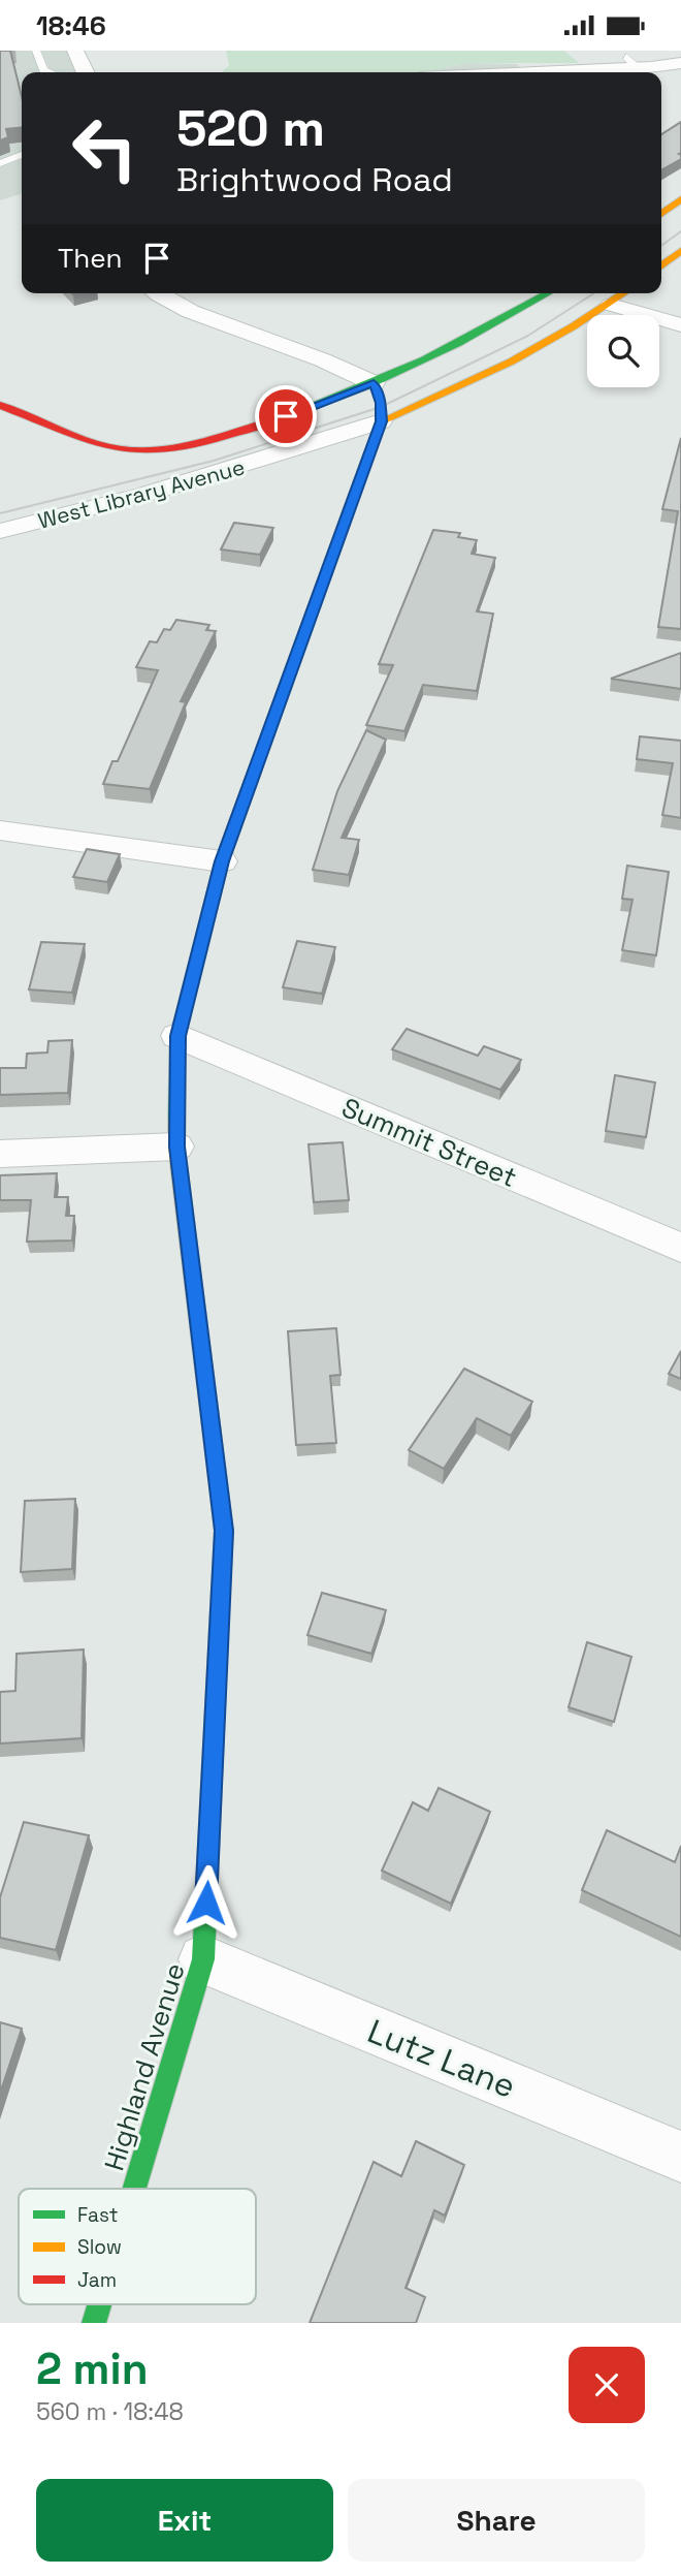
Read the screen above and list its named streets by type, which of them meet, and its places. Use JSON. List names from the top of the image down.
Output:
{
  "streets": {
    "street": [
      "West Library Avenue",
      "Summit Street",
      "Lutz Lane",
      "Highland Avenue"
    ]
  },
  "crossings": [
    ["West Library Avenue", "Highland Avenue"],
    ["Summit Street", "Highland Avenue"],
    ["Lutz Lane", "Highland Avenue"]
  ],
  "legend": ["Fast", "Slow", "Jam"],
  "page": {
    "status": "18:46",
    "turn": ["520 m", "Brightwood Road"],
    "then": "Then",
    "heading": ["2 min", "560 m · 18:48"],
    "buttons": ["Exit", "Share"]
  }
}
